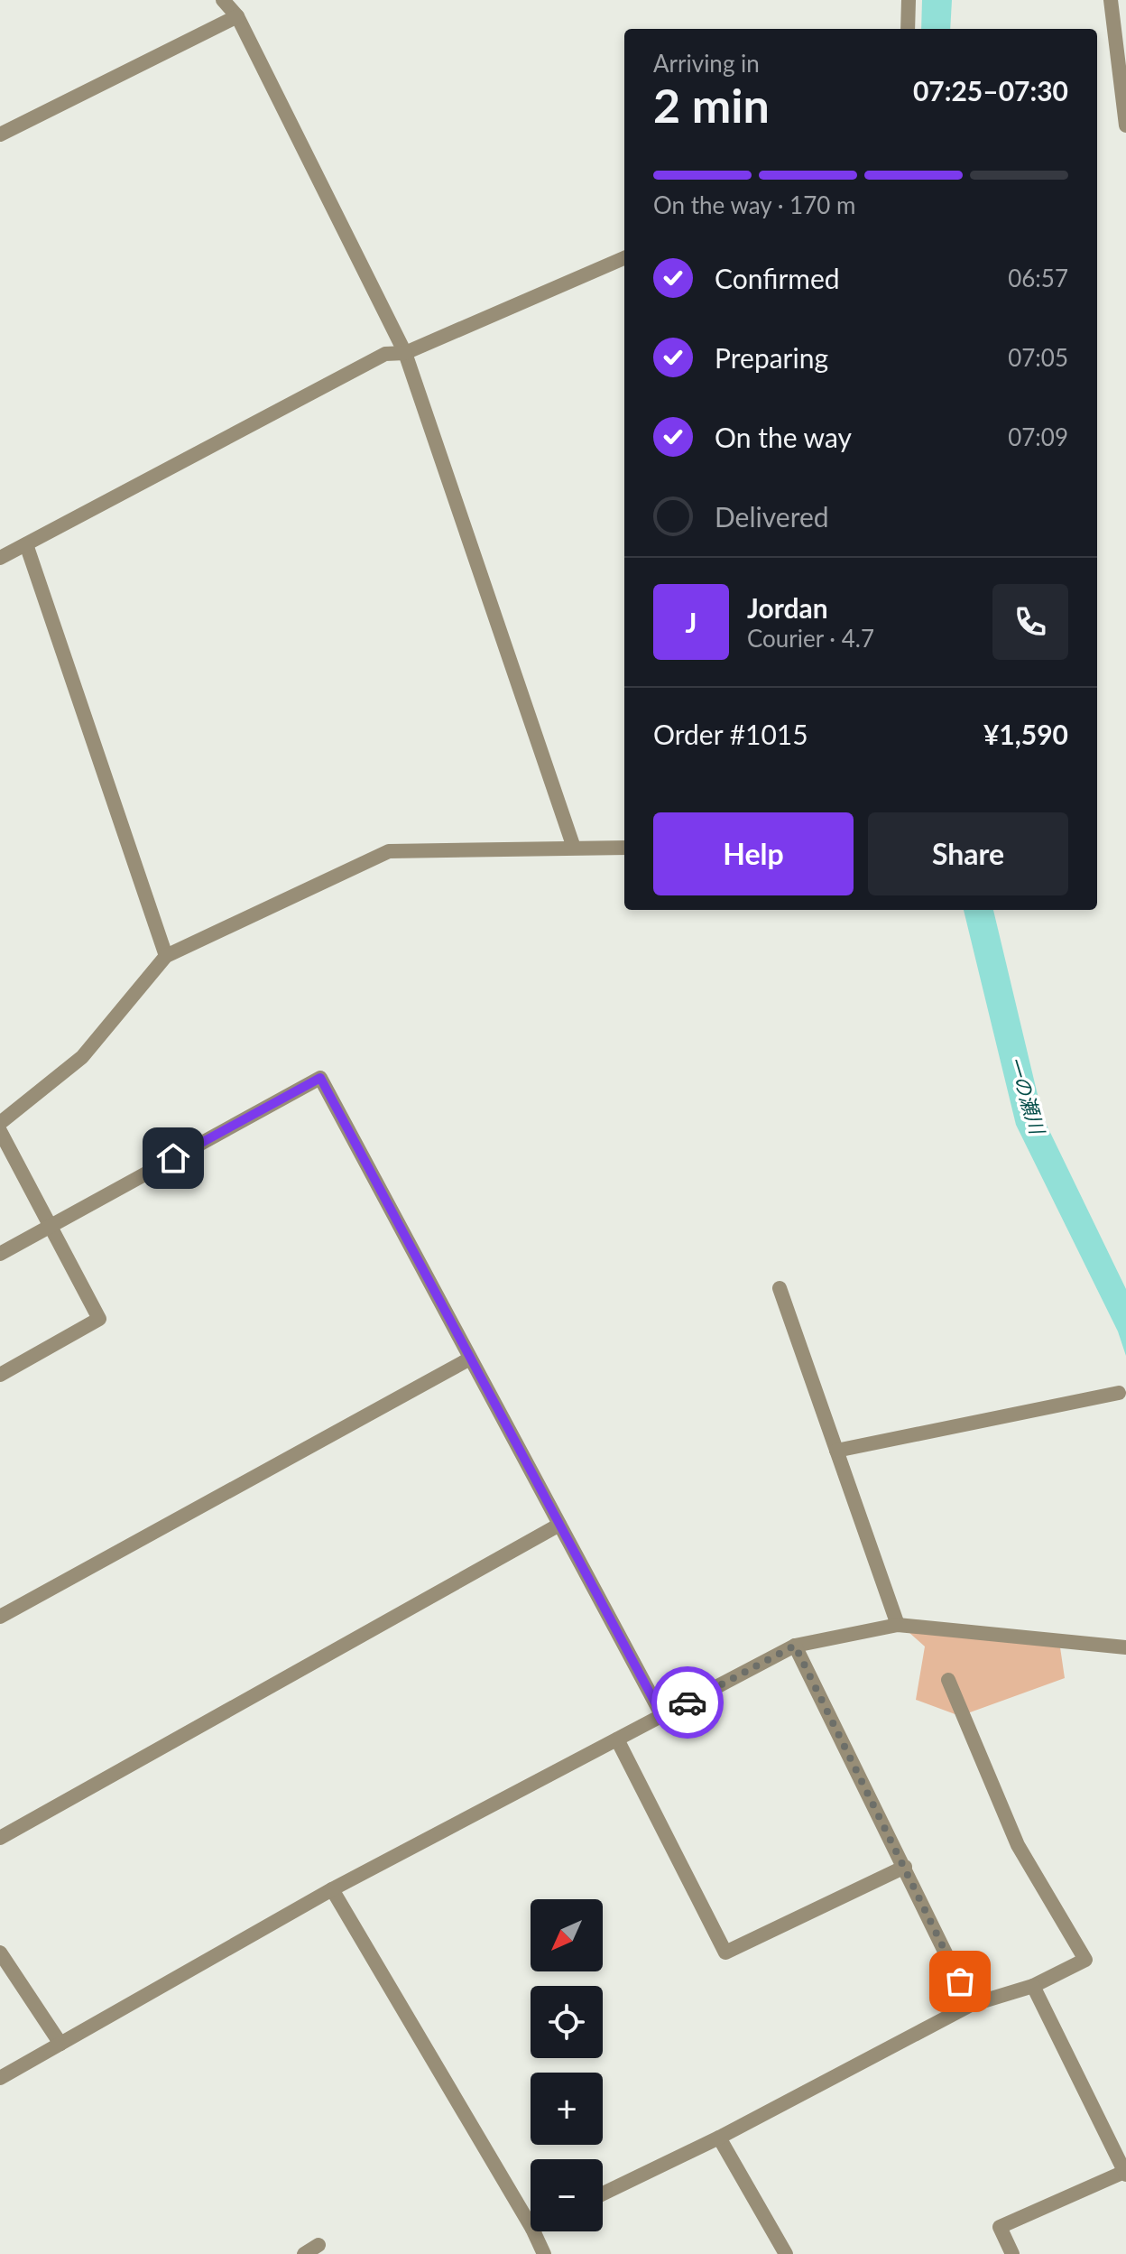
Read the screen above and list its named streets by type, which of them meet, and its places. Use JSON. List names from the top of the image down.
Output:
{
  "water": ["一の瀬川"],
  "north": "bottom left",
  "page": {
    "heading": ["2 min", "Arriving in", "07:25–07:30"],
    "panel": [
      "Jordan",
      "Courier · 4.7",
      "Order #1015",
      "¥1,590"
    ],
    "bar": "On the way · 170 m",
    "list": [
      ["Confirmed", "06:57"],
      ["Preparing", "07:05"],
      ["On the way", "07:09"],
      "Delivered"
    ],
    "round": "J",
    "buttons": ["Help", "Share"],
    "map_buttons": ["+", "−"]
  }
}
